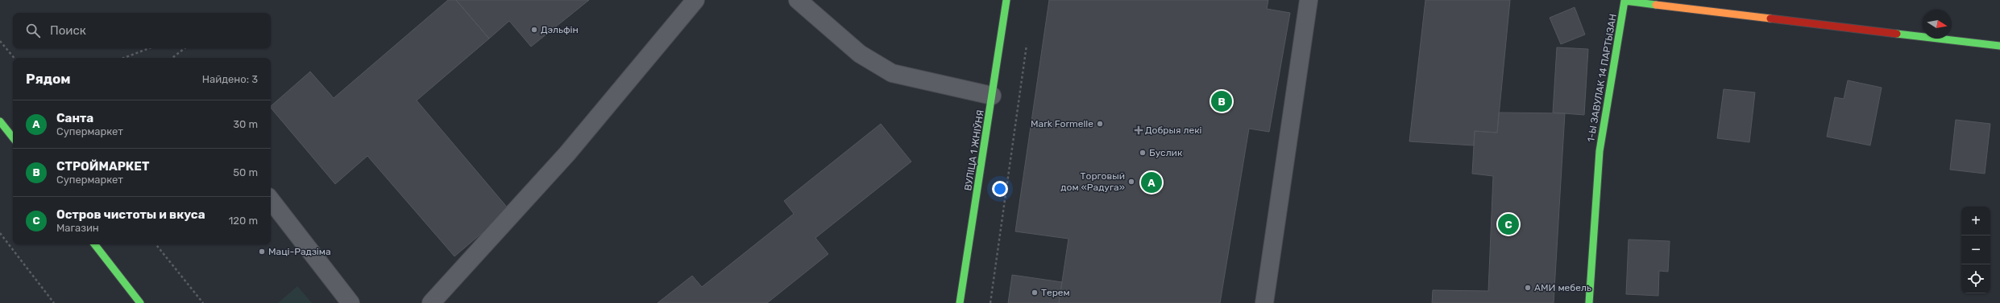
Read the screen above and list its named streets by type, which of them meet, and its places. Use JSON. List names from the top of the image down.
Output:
{
  "streets": {
    "street": ["1-Ы ЗАВУЛАК 14 ПАРТЫЗАН", "ВУЛІЦА 1 ЖНІЎНЯ"]
  },
  "places": {
    "other": [
      "Дэльфін",
      "Mark Formelle",
      "Буслик",
      "Торговый дом «Радуга»",
      "Маці-Радзіма",
      "АМИ мебель",
      "Терем"
    ],
    "health": ["Добрыя лекі"]
  },
  "north": "right",
  "page": {
    "search": "Поиск",
    "heading": ["Рядом", "Найдено: 3"],
    "pins": ["B", "A", "C"],
    "list": [
      {
        "mark": "A",
        "name": "Санта",
        "note": "Супермаркет",
        "value": "30 m"
      },
      {
        "mark": "B",
        "name": "СТРОЙМАРКЕТ",
        "note": "Супермаркет",
        "value": "50 m"
      },
      {
        "mark": "C",
        "name": "Остров чистоты и вкуса",
        "note": "Магазин",
        "value": "120 m"
      }
    ],
    "map_buttons": ["+", "−"]
  }
}
